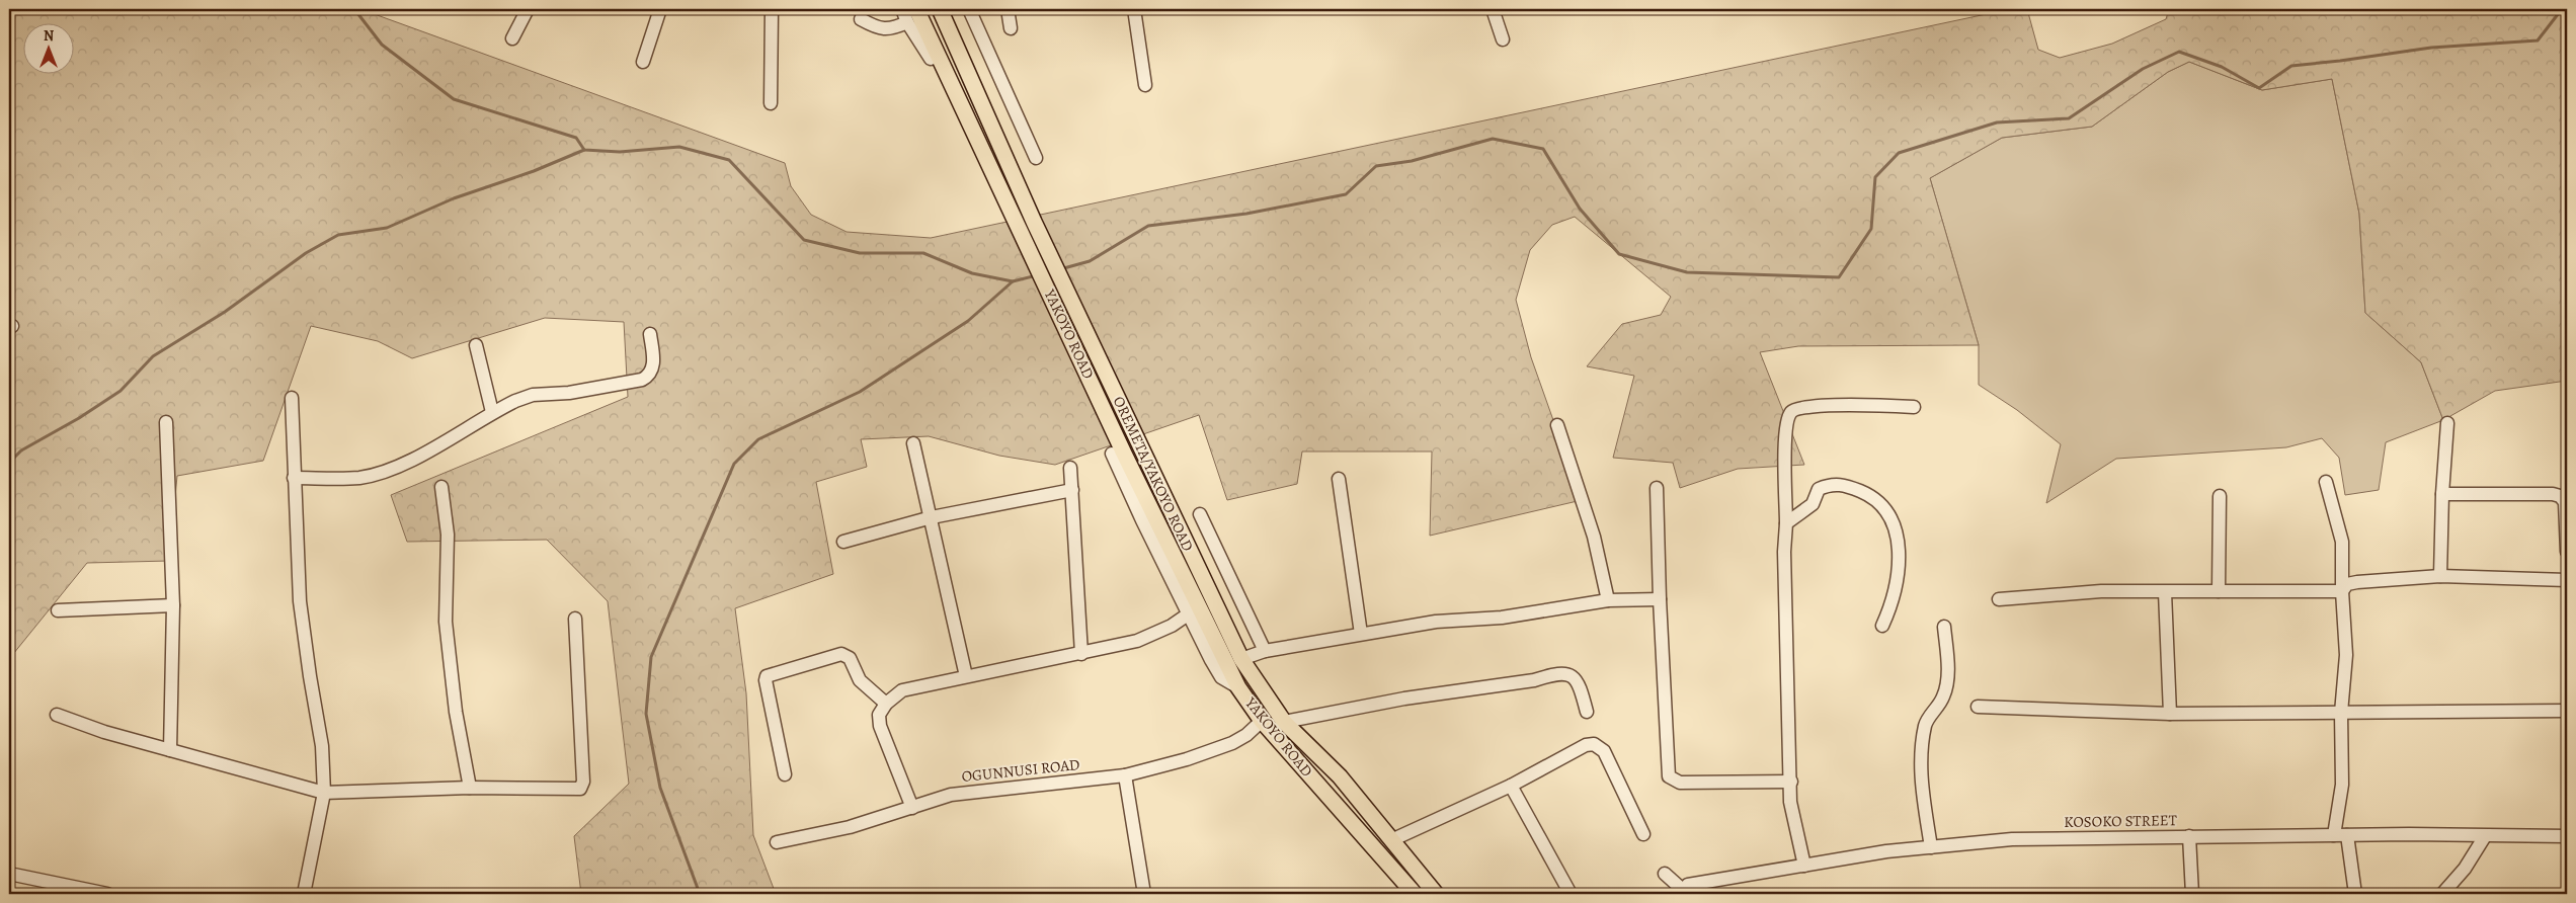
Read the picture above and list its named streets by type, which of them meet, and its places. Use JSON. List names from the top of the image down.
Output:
{
  "streets": {
    "main road": ["YAKOYO ROAD", "OREMETA/YAKOYO ROAD"],
    "street": ["OGUNNUSI ROAD", "KOSOKO STREET"]
  },
  "crossings": [
    ["YAKOYO ROAD", "OGUNNUSI ROAD"]
  ],
  "north": "top"
}
